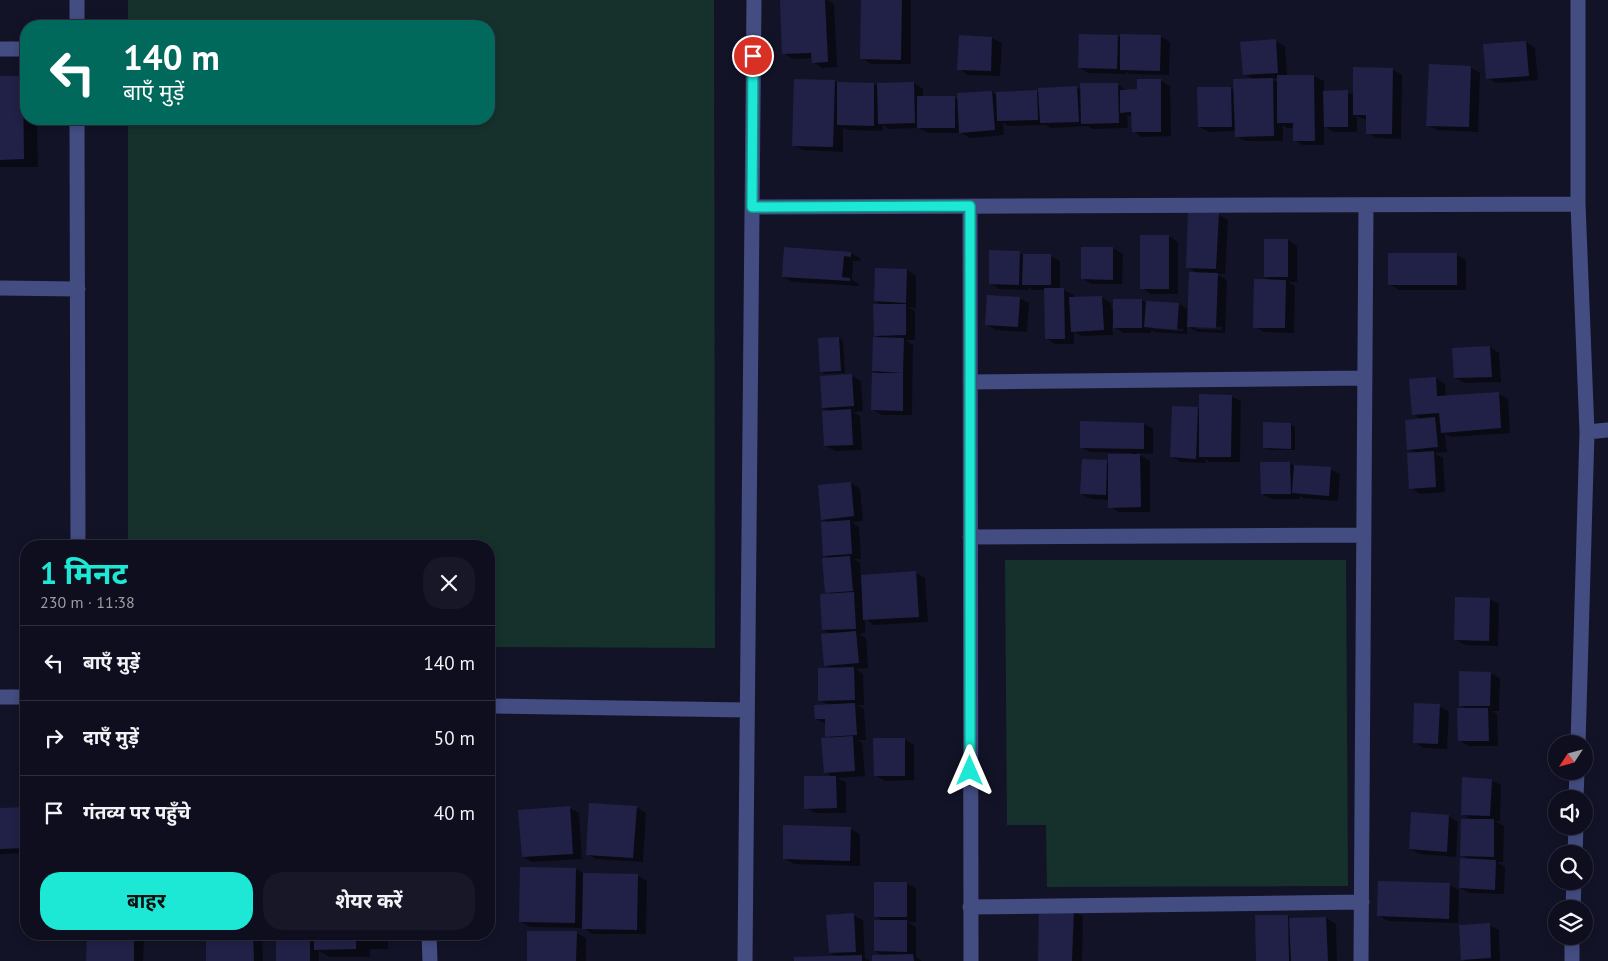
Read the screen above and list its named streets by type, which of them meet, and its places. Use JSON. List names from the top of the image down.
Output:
{
  "north": "bottom left",
  "page": {
    "turn": ["140 m", "बाएँ मुड़ें"],
    "heading": ["1 मिनट", "230 m · 11:38"],
    "list": [
      {
        "name": "बाएँ मुड़ें",
        "value": "140 m"
      },
      {
        "name": "दाएँ मुड़ें",
        "value": "50 m"
      },
      {
        "name": "गंतव्य पर पहुँचे",
        "value": "40 m"
      }
    ],
    "buttons": ["बाहर", "शेयर करें"]
  }
}
